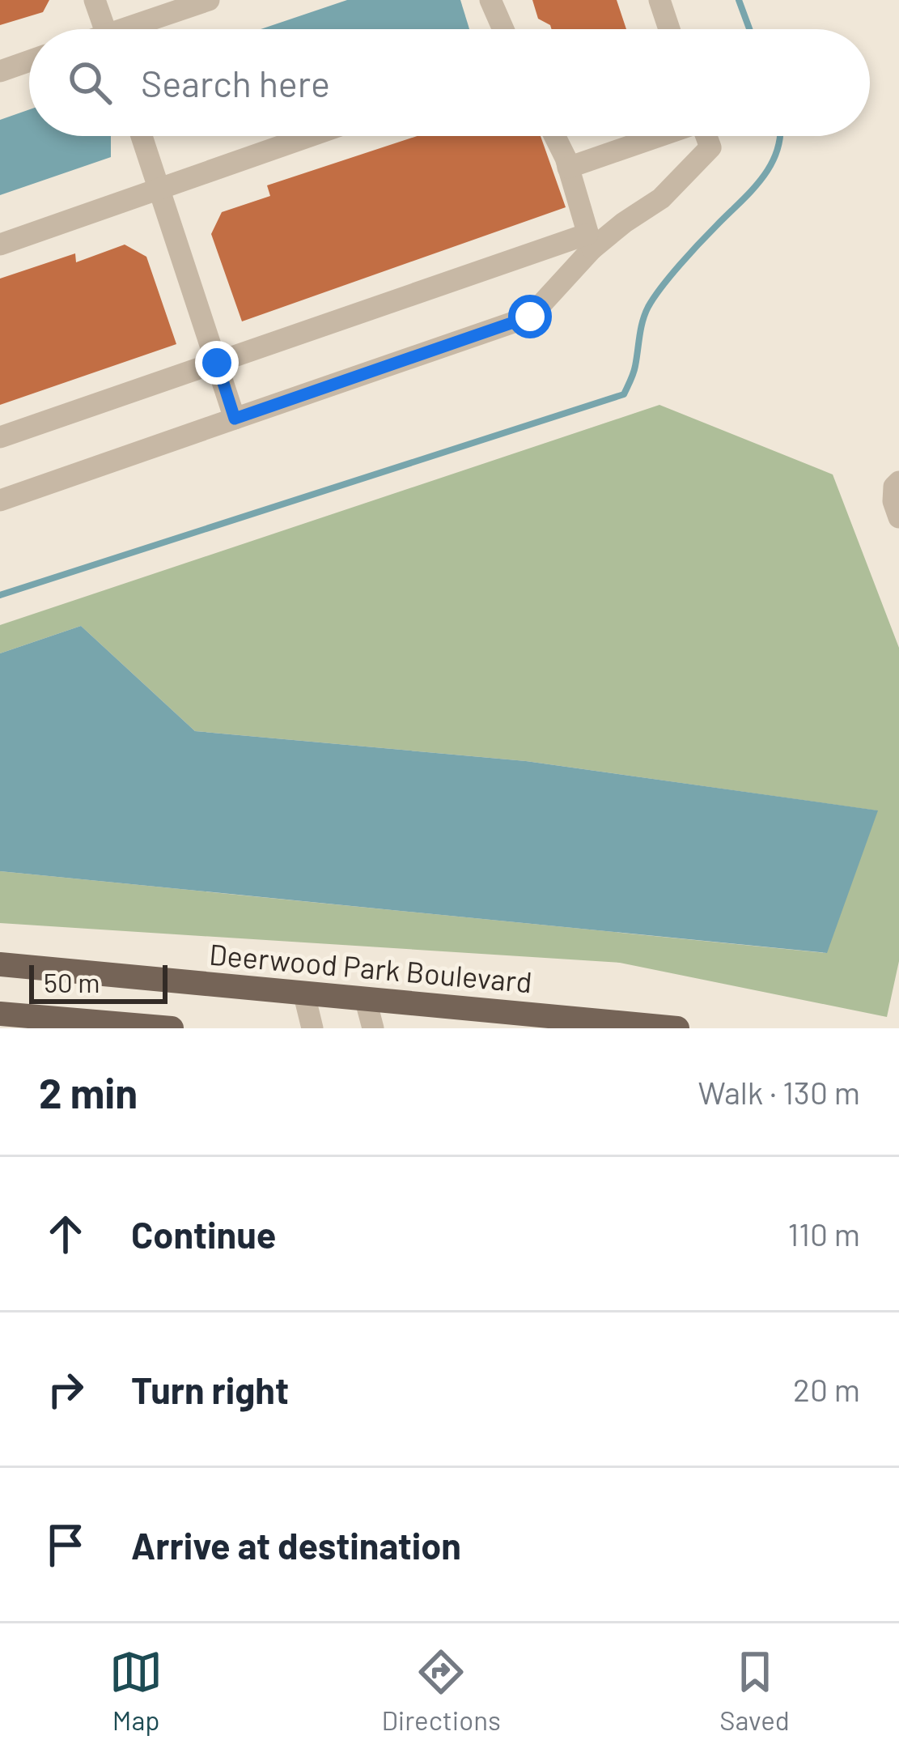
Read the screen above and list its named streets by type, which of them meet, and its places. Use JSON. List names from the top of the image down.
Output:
{
  "streets": {
    "main road": ["Deerwood Park Boulevard"]
  },
  "scale_bar": "50 m",
  "page": {
    "search": "Search here",
    "scale": "50 m",
    "heading": ["2 min", "Walk · 130 m"],
    "list": [
      ["Continue", "110 m"],
      ["Turn right", "20 m"],
      "Arrive at destination"
    ],
    "nav": ["Map", "Directions", "Saved"]
  }
}
